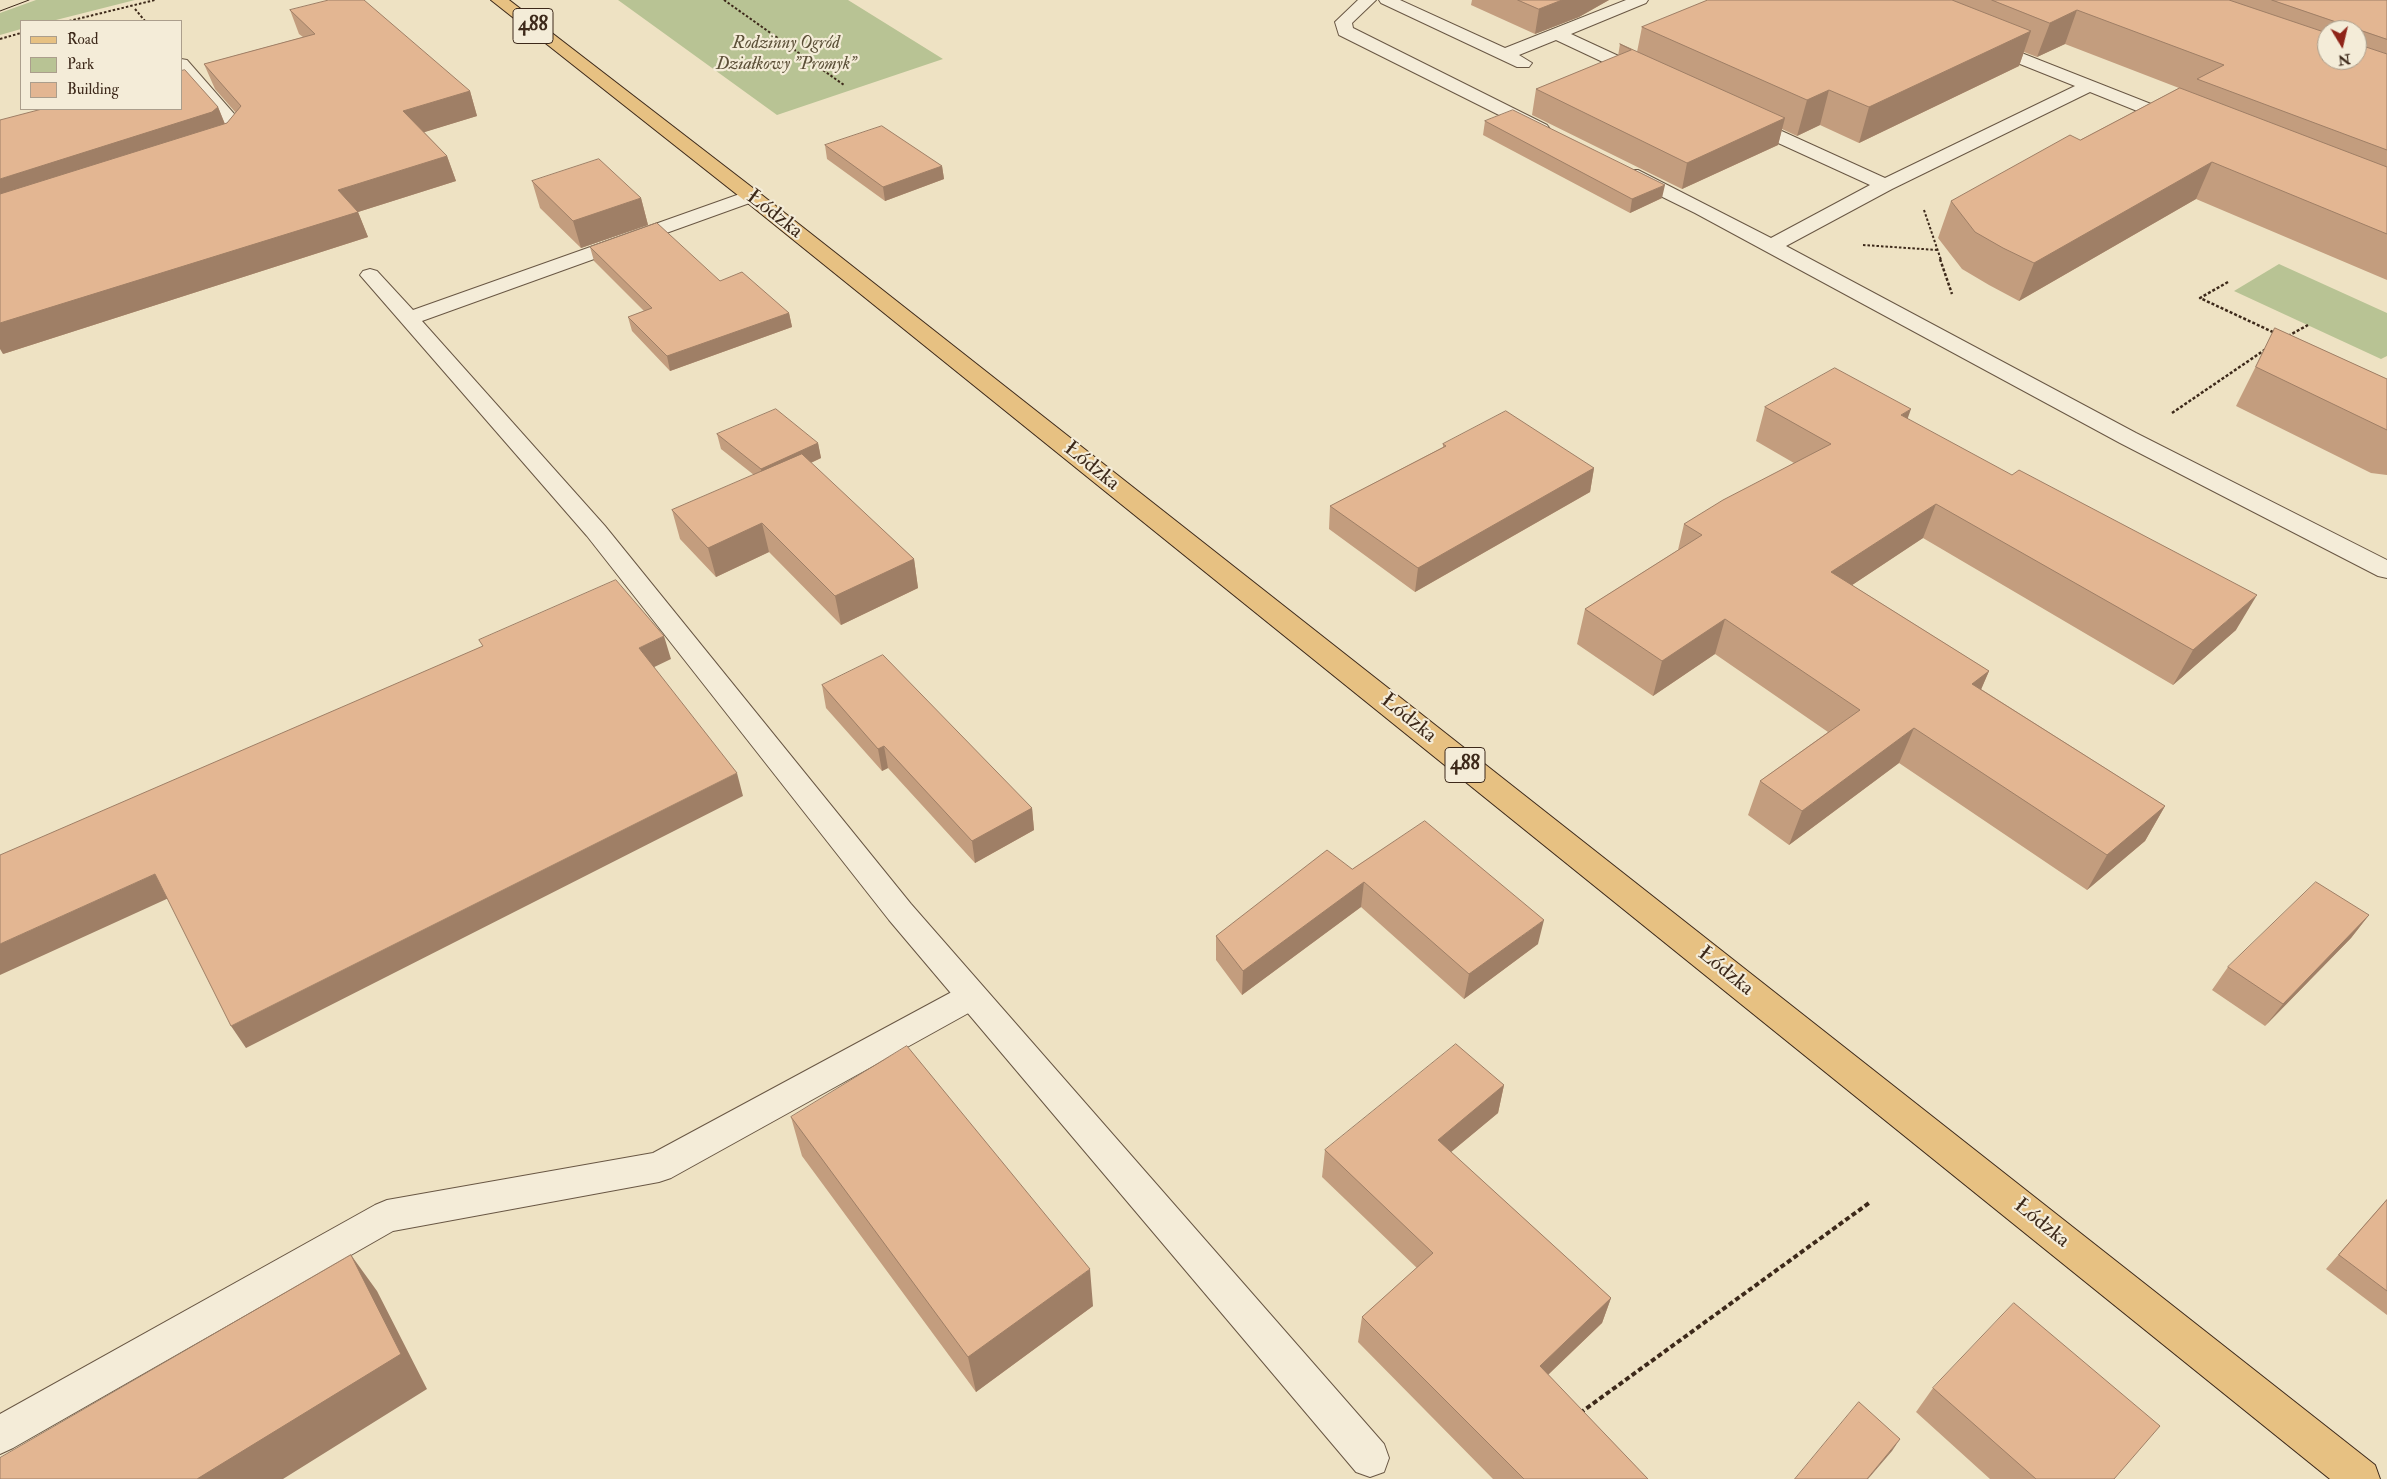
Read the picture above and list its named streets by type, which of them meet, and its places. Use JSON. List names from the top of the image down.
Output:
{
  "streets": {
    "main road": ["488", "Łódzka"]
  },
  "parks": ["Rodzinny Ogród Działkowy \"Promyk\""],
  "legend": ["Road", "Park", "Building"],
  "north": "bottom"
}
